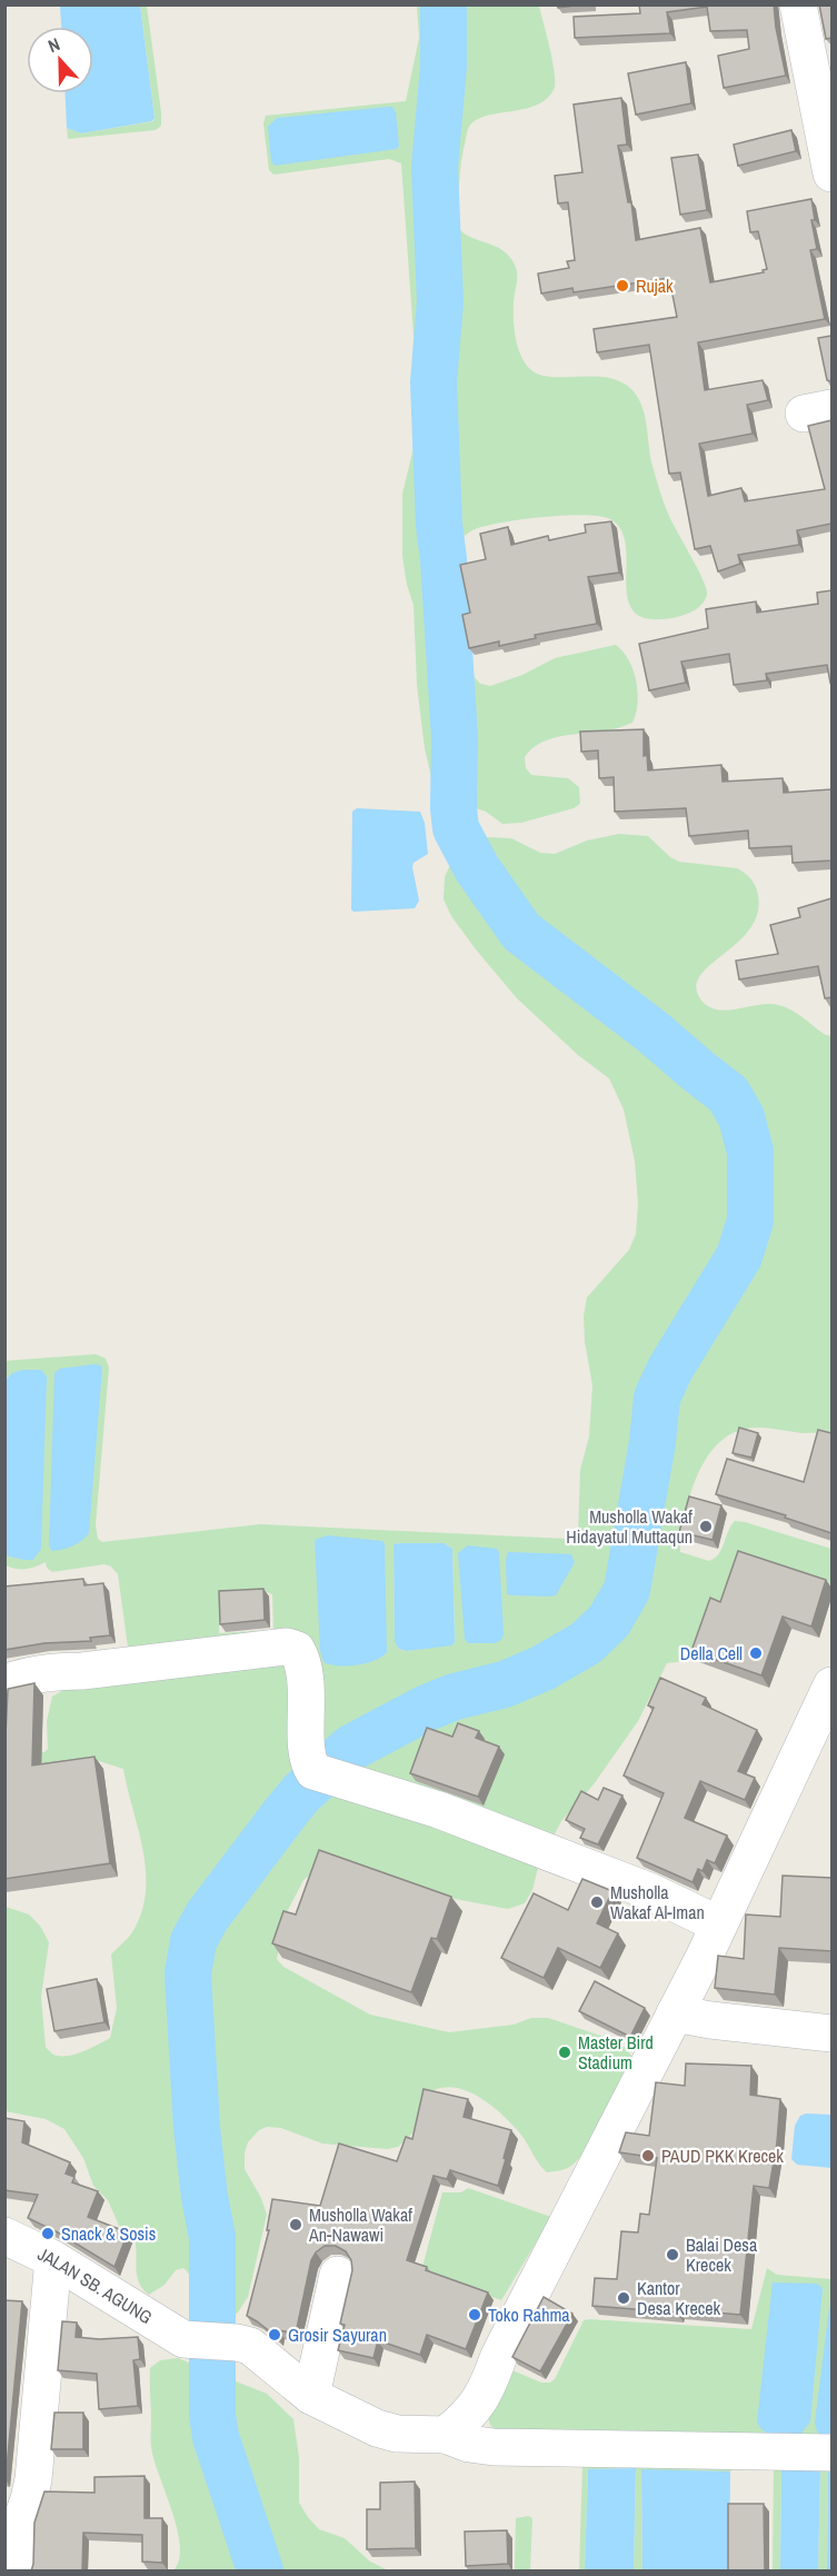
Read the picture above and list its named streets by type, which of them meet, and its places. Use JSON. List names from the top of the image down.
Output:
{
  "streets": {
    "street": ["JALAN SB. AGUNG"]
  },
  "places": [
    "Rujak",
    "Musholla Wakaf Hidayatul Muttaqun",
    "Della Cell",
    "Musholla Wakaf Al-Iman",
    "Master Bird Stadium",
    "PAUD PKK Krecek",
    "Musholla Wakaf An-Nawawi",
    "Snack & Sosis",
    "Balai Desa Krecek",
    "Kantor Desa Krecek",
    "Toko Rahma",
    "Grosir Sayuran"
  ],
  "north": "top"
}
